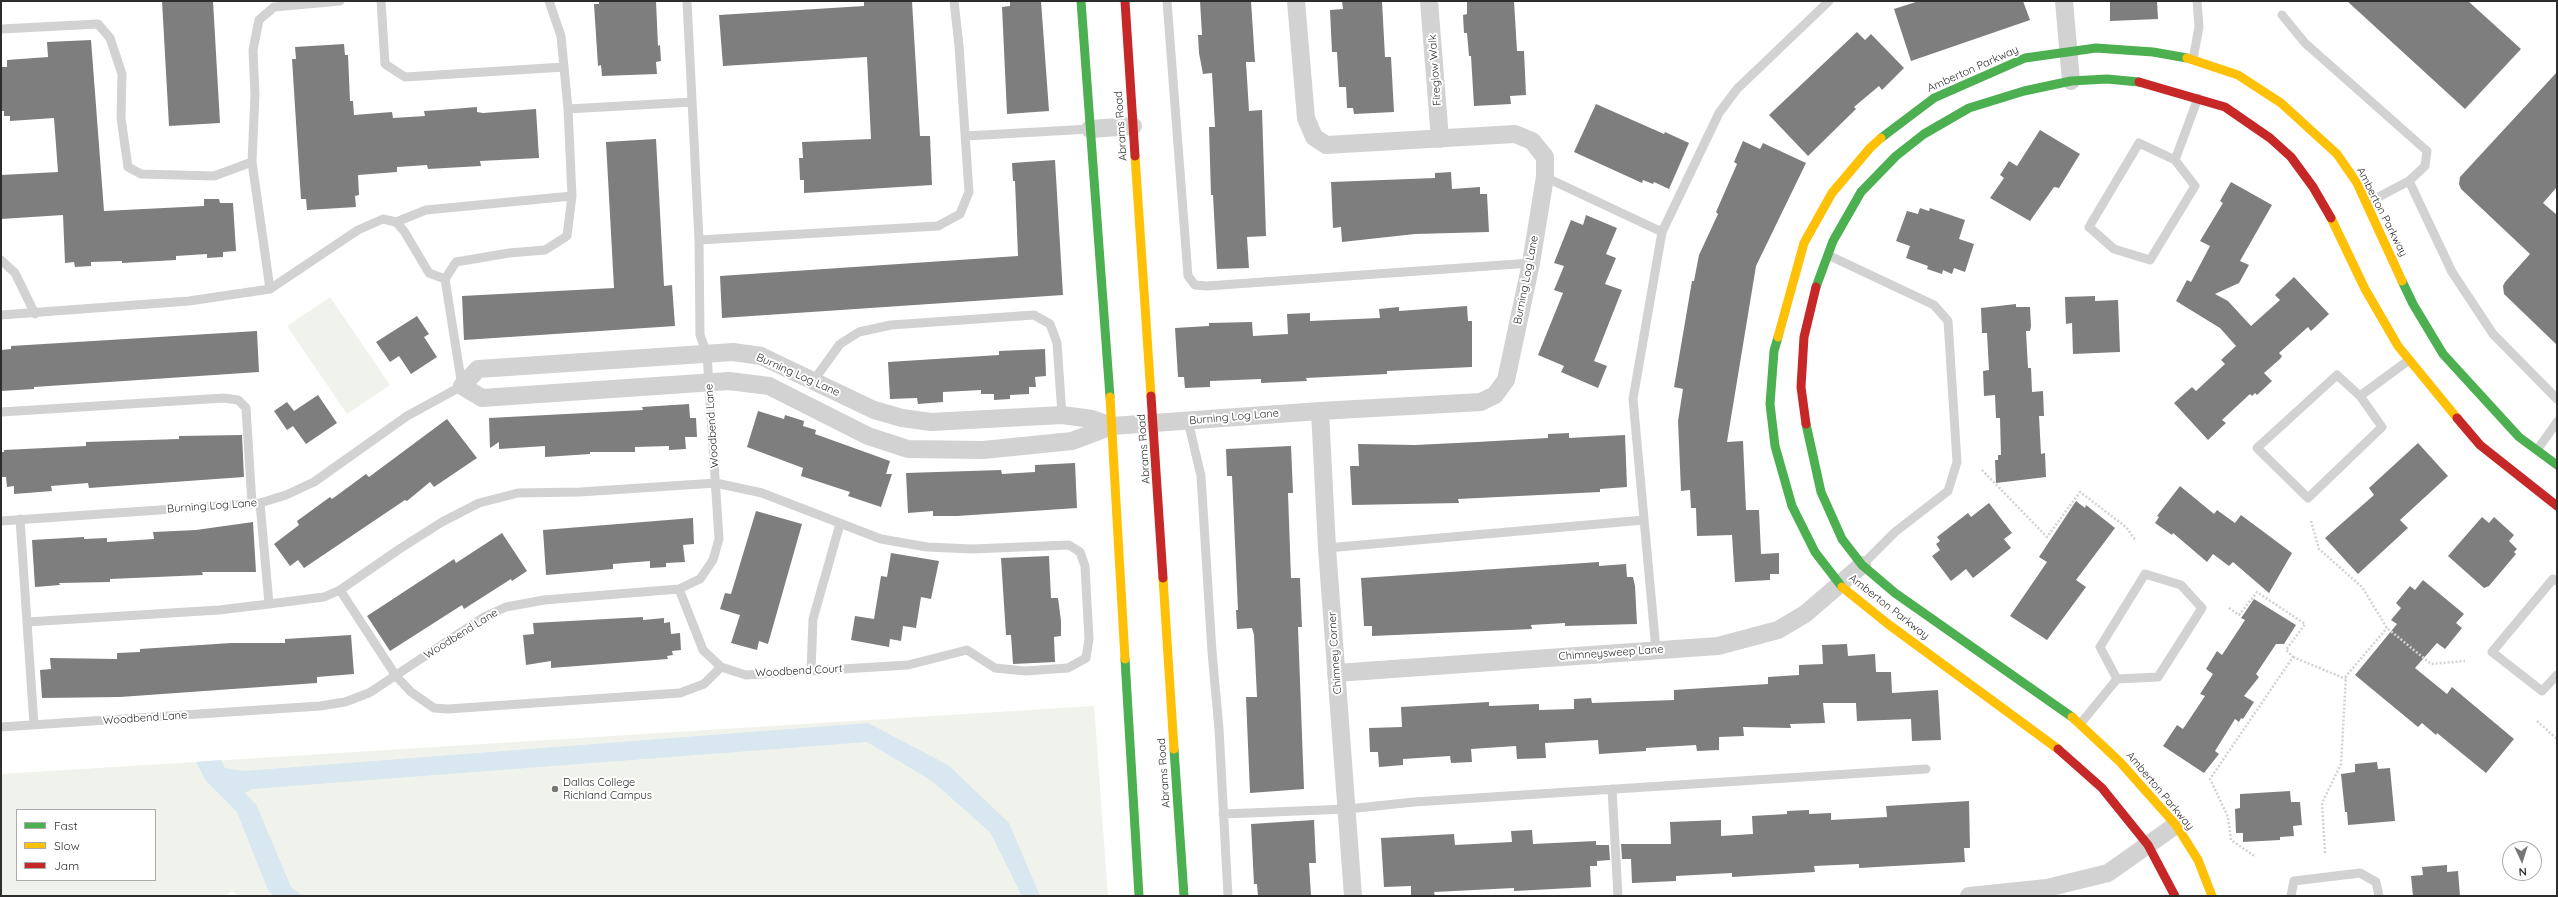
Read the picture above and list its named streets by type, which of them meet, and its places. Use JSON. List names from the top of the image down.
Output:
{
  "streets": {
    "street": [
      "Amberton Parkway",
      "Fireglow Walk",
      "Abrams Road",
      "Burning Log Lane",
      "Chimney Corner",
      "Chimneysweep Lane"
    ],
    "lane": ["Woodbend Lane", "Woodbend Court"]
  },
  "crossings": [
    ["Amberton Parkway", "Chimneysweep Lane"],
    ["Fireglow Walk", "Burning Log Lane"],
    ["Abrams Road", "Burning Log Lane"],
    ["Burning Log Lane", "Woodbend Lane"],
    ["Burning Log Lane", "Chimney Corner"],
    ["Woodbend Lane", "Woodbend Court"],
    ["Chimney Corner", "Chimneysweep Lane"]
  ],
  "places": ["Dallas College Richland Campus"],
  "legend": ["Fast", "Slow", "Jam"],
  "north": "bottom"
}
